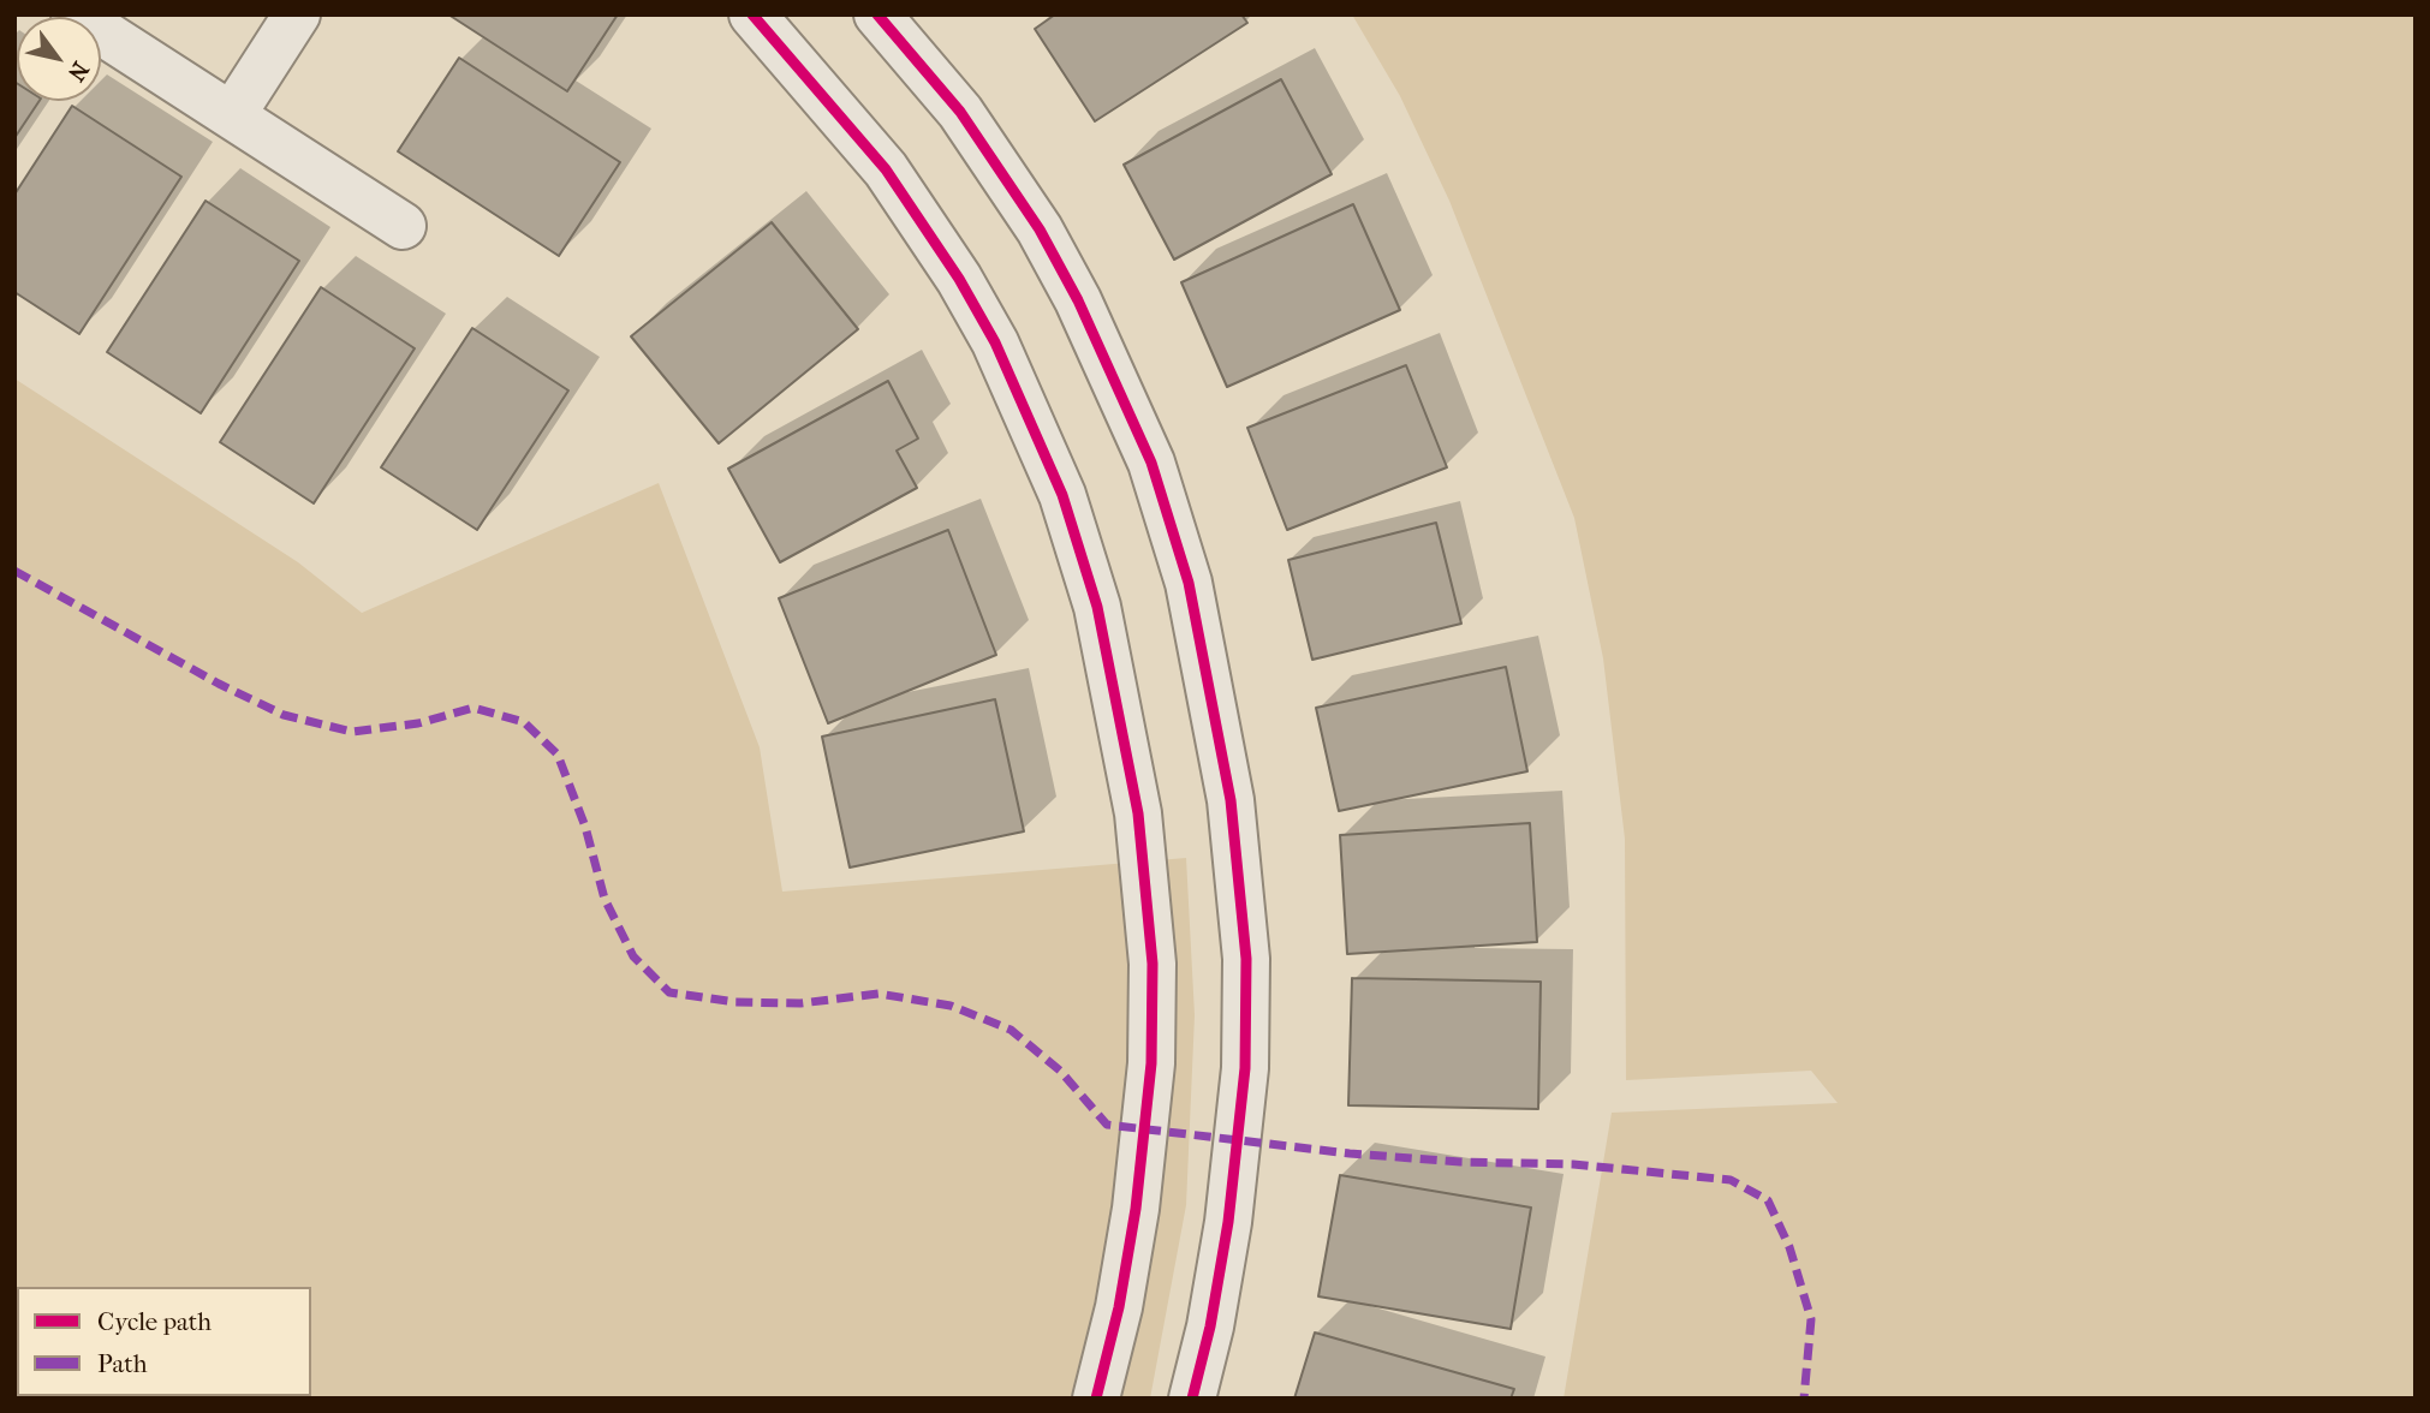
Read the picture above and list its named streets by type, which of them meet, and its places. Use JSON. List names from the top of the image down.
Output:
{
  "legend": ["Cycle path", "Path"],
  "north": "bottom right"
}
